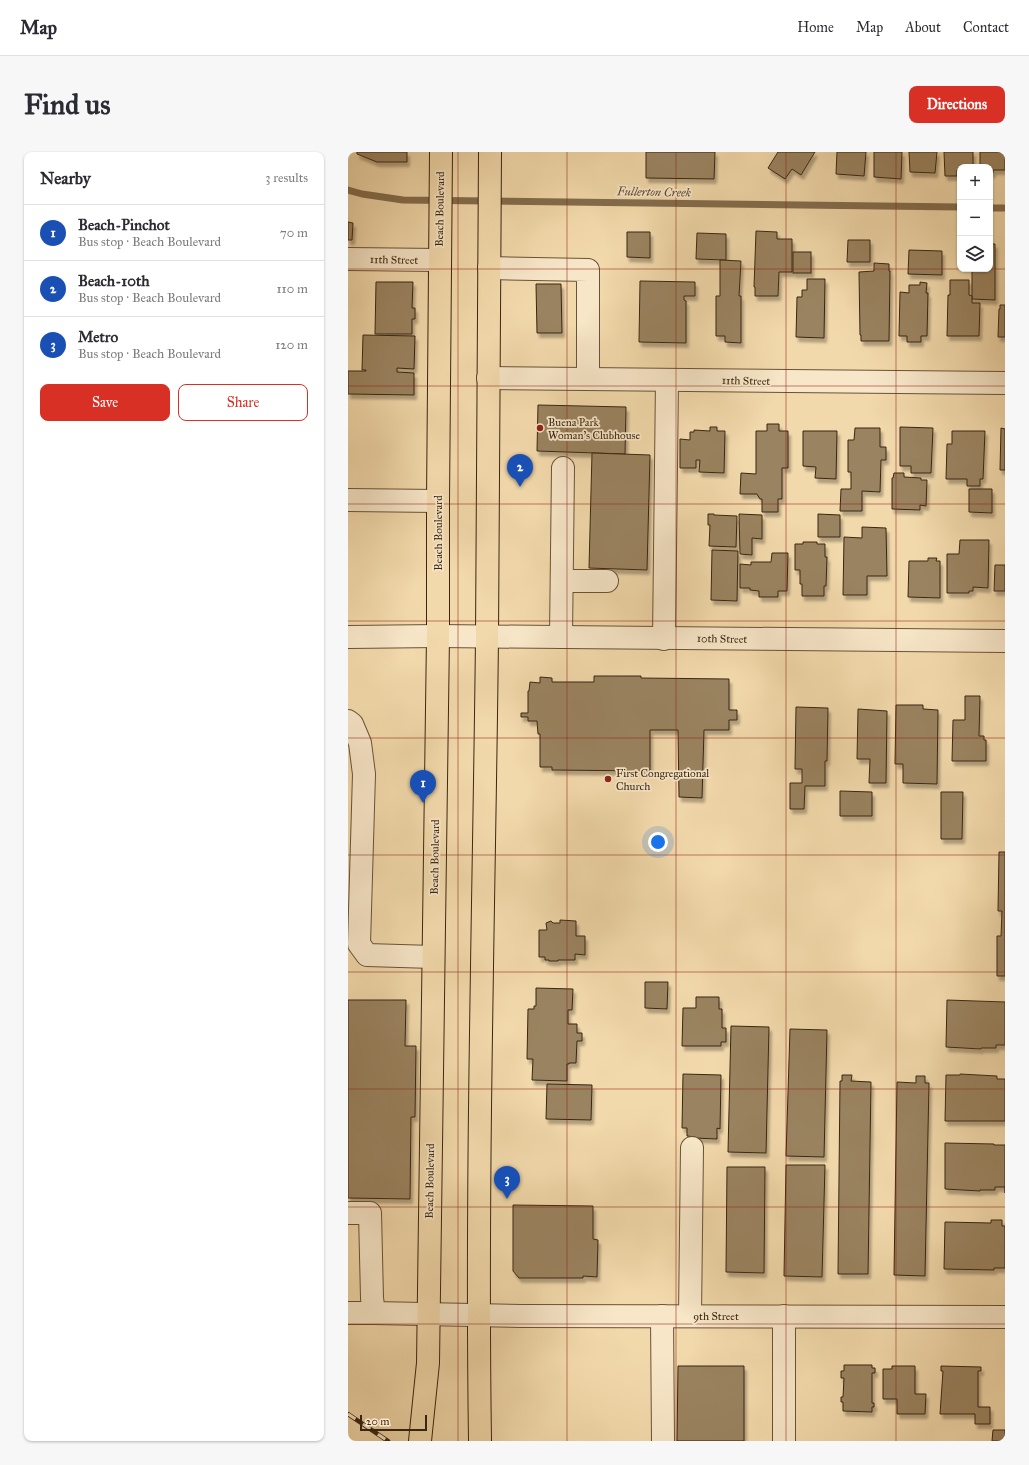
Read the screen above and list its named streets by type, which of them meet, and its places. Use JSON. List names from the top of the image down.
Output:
{
  "streets": {
    "main road": ["Beach Boulevard"],
    "street": ["11th Street", "10th Street", "9th Street"]
  },
  "crossings": [
    ["Beach Boulevard", "11th Street"],
    ["Beach Boulevard", "10th Street"],
    ["Beach Boulevard", "9th Street"]
  ],
  "water": ["Fullerton Creek"],
  "places": ["Buena Park Woman's Clubhouse", "First Congregational Church"],
  "scale_bar": "20 m",
  "page": {
    "header": "Map",
    "nav": [
      "Home",
      "Map",
      "About",
      "Contact"
    ],
    "buttons": [
      "Directions",
      ["Save", "Share"]
    ],
    "title": "Find us",
    "heading": ["Nearby", "3 results"],
    "map_buttons": ["+", "−"],
    "list": [
      {
        "mark": "1",
        "name": "Beach-Pinchot",
        "note": "Bus stop · Beach Boulevard",
        "value": "70 m"
      },
      {
        "mark": "2",
        "name": "Beach-10th",
        "note": "Bus stop · Beach Boulevard",
        "value": "110 m"
      },
      {
        "mark": "3",
        "name": "Metro",
        "note": "Bus stop · Beach Boulevard",
        "value": "120 m"
      }
    ],
    "pins": ["2", "1", "3"],
    "scale": "20 m"
  }
}
